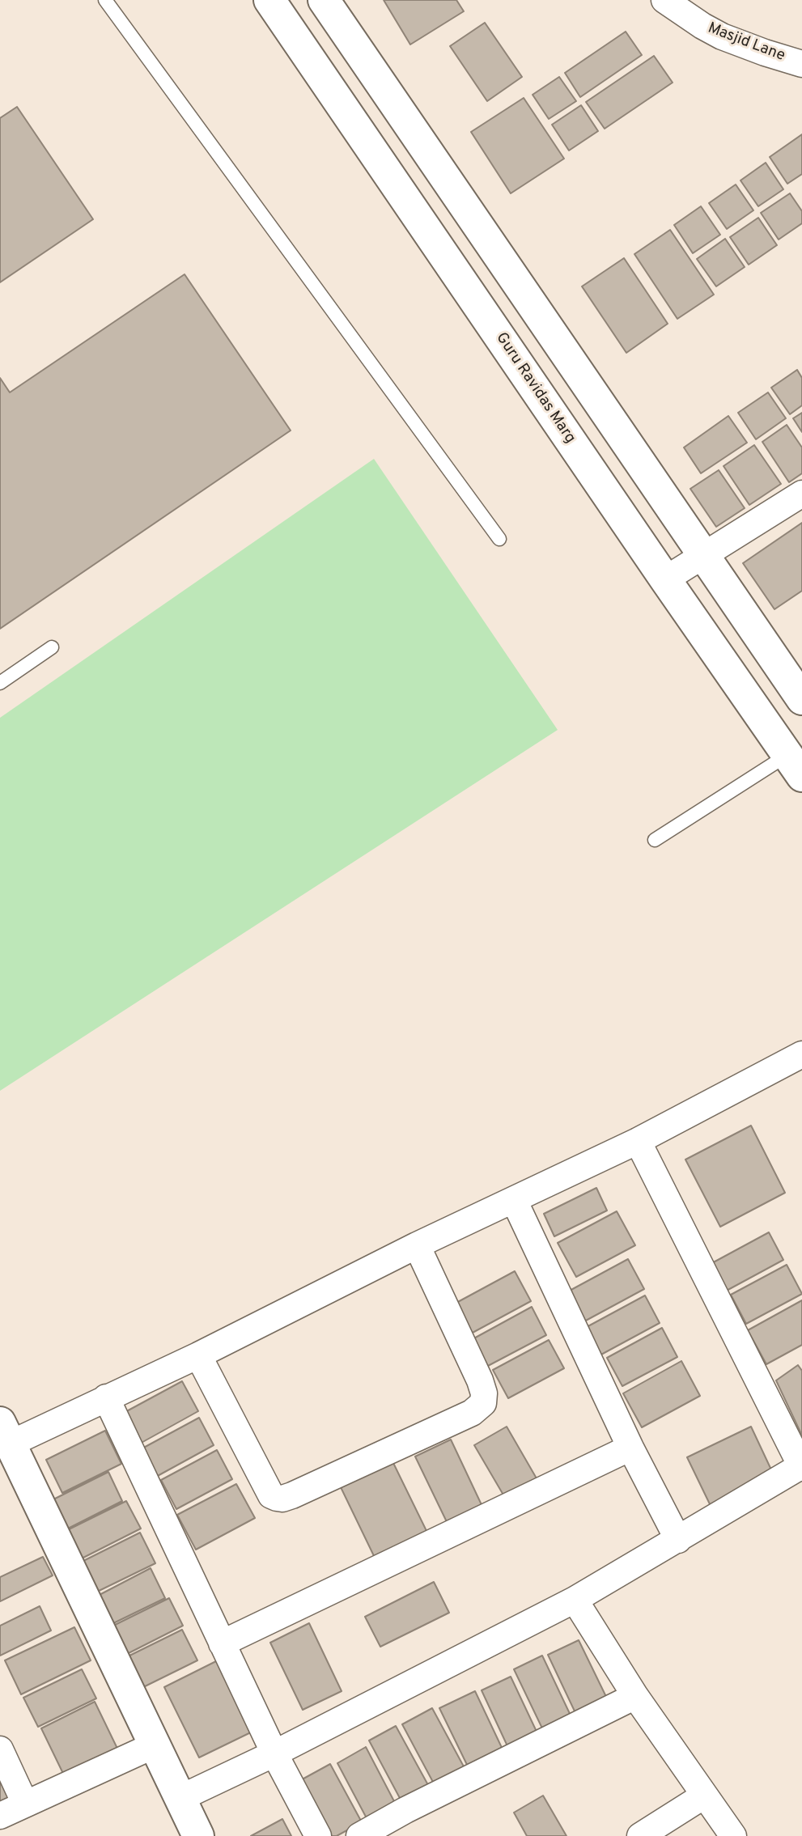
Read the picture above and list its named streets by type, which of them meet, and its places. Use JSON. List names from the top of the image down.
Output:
{
  "streets": {
    "main road": ["Guru Ravidas Marg"],
    "street": ["Masjid Lane"]
  }
}
